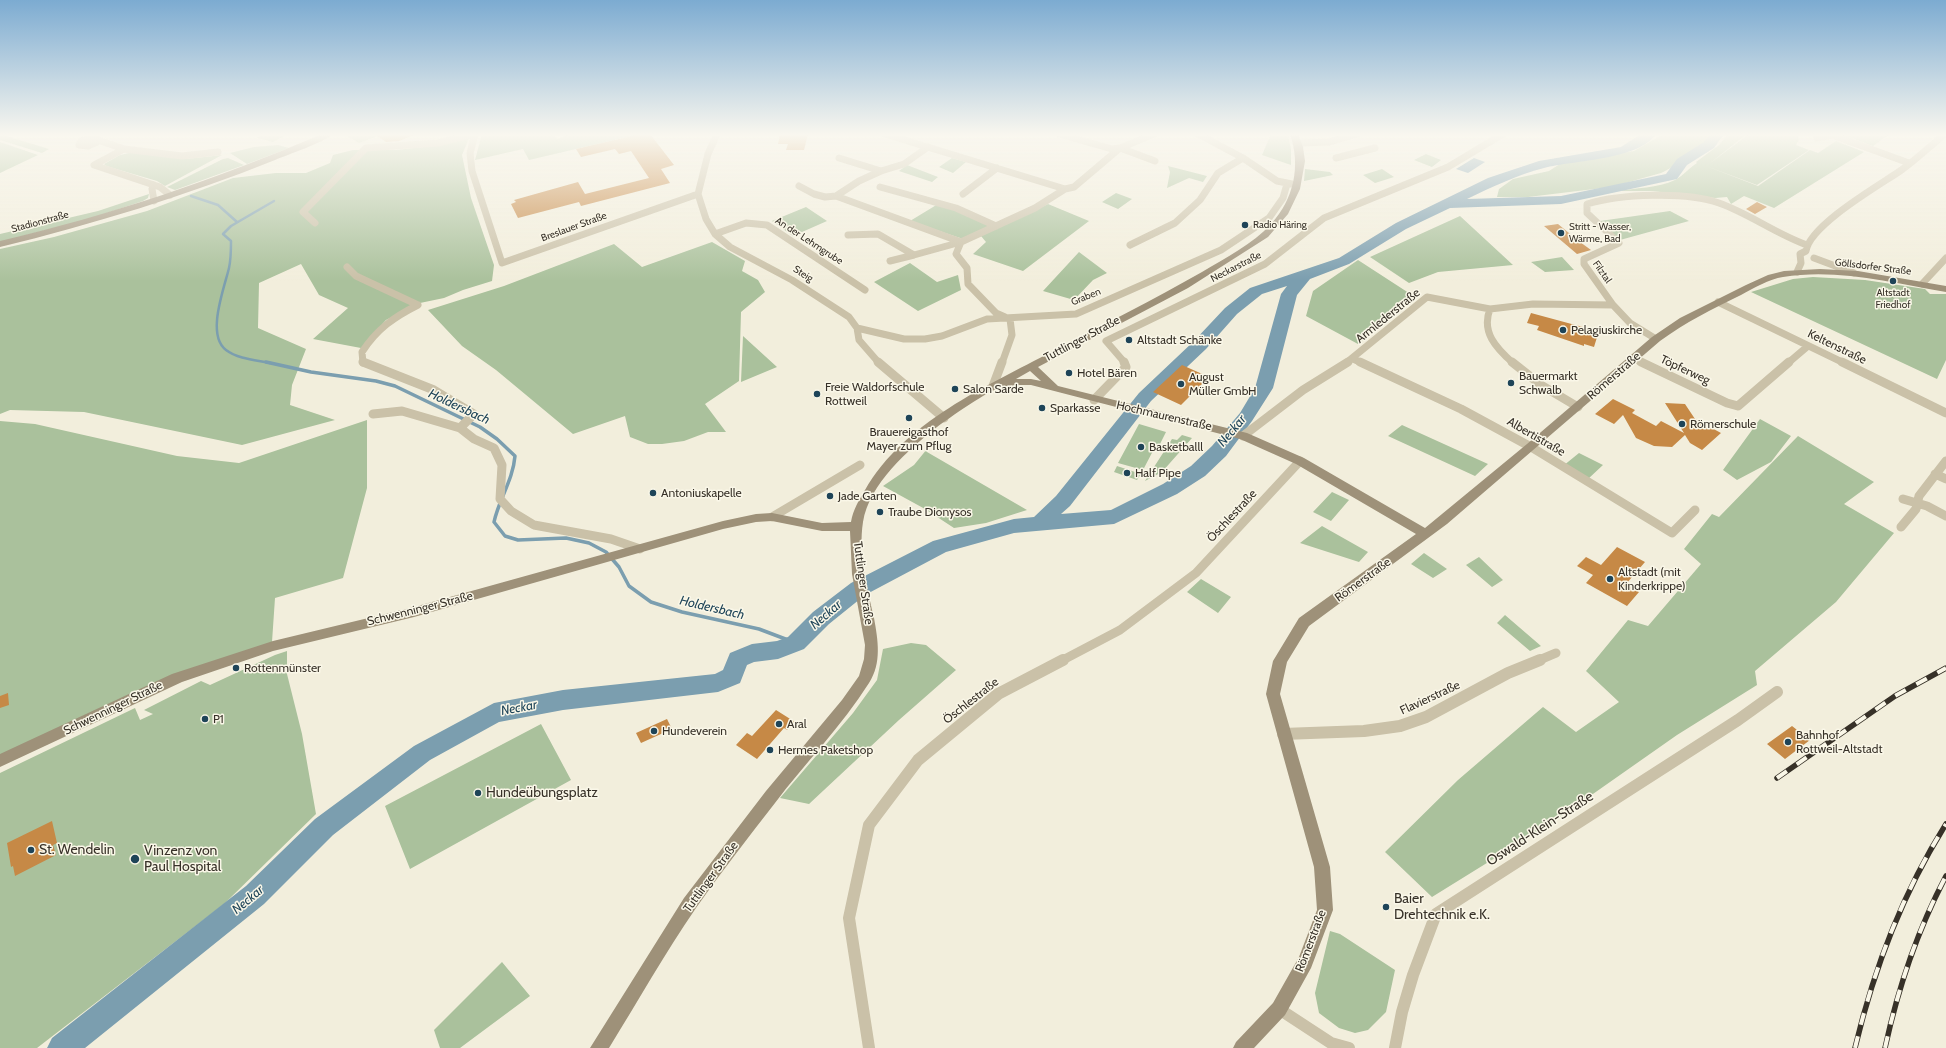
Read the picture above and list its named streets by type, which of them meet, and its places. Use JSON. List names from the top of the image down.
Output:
{
  "streets": {
    "street": [
      "Stadionstraße",
      "Breslauer Straße",
      "An der Lehmgrube",
      "Neckarstraße",
      "Göllsdorfer Straße",
      "Filztal",
      "Steig",
      "Graben",
      "Armlederstraße",
      "Tuttlinger Straße",
      "Keltenstraße",
      "Töpferweg",
      "Römerstraße",
      "Hochmaurenstraße",
      "Albertistraße",
      "Öschlestraße",
      "Schwenninger Straße",
      "Flavierstraße",
      "Oswald-Klein-Straße"
    ]
  },
  "crossings": [
    ["Breslauer Straße", "Steig"],
    ["An der Lehmgrube", "Steig"],
    ["Neckarstraße", "Hochmaurenstraße"],
    ["Göllsdorfer Straße", "Römerstraße"],
    ["Filztal", "Armlederstraße"],
    ["Steig", "Graben"],
    ["Steig", "Tuttlinger Straße"],
    ["Graben", "Tuttlinger Straße"],
    ["Armlederstraße", "Hochmaurenstraße"],
    ["Armlederstraße", "Albertistraße"],
    ["Tuttlinger Straße", "Hochmaurenstraße"],
    ["Tuttlinger Straße", "Schwenninger Straße"],
    ["Keltenstraße", "Töpferweg"],
    ["Keltenstraße", "Römerstraße"],
    ["Töpferweg", "Römerstraße"],
    ["Römerstraße", "Hochmaurenstraße"],
    ["Römerstraße", "Albertistraße"],
    ["Römerstraße", "Flavierstraße"],
    ["Hochmaurenstraße", "Öschlestraße"]
  ],
  "water": ["Holdersbach", "Neckar"],
  "places": [
    "Radio Häring",
    "Stritt - Wasser, Wärme, Bad",
    "Altstadt Friedhof",
    "Pelagiuskirche",
    "Altstadt Schänke",
    "Hotel Bären",
    "Bauermarkt Schwalb",
    "August Müller GmbH",
    "Salon Sarde",
    "Freie Waldorfschule Rottweil",
    "Sparkasse",
    "Brauereigasthof Mayer zum Pflug",
    "Römerschule",
    "Basketballl",
    "Half Pipe",
    "Antoniuskapelle",
    "Jade Garten",
    "Traube Dionysos",
    "Altstadt (mit Kinderkrippe)",
    "Rottenmünster",
    "P1",
    "Aral",
    "Hundeverein",
    "Bahnhof Rottweil-Altstadt",
    "Hermes Paketshop",
    "Hundeübungsplatz",
    "St. Wendelin",
    "Vinzenz von Paul Hospital",
    "Baier Drehtechnik e.K."
  ]
}
